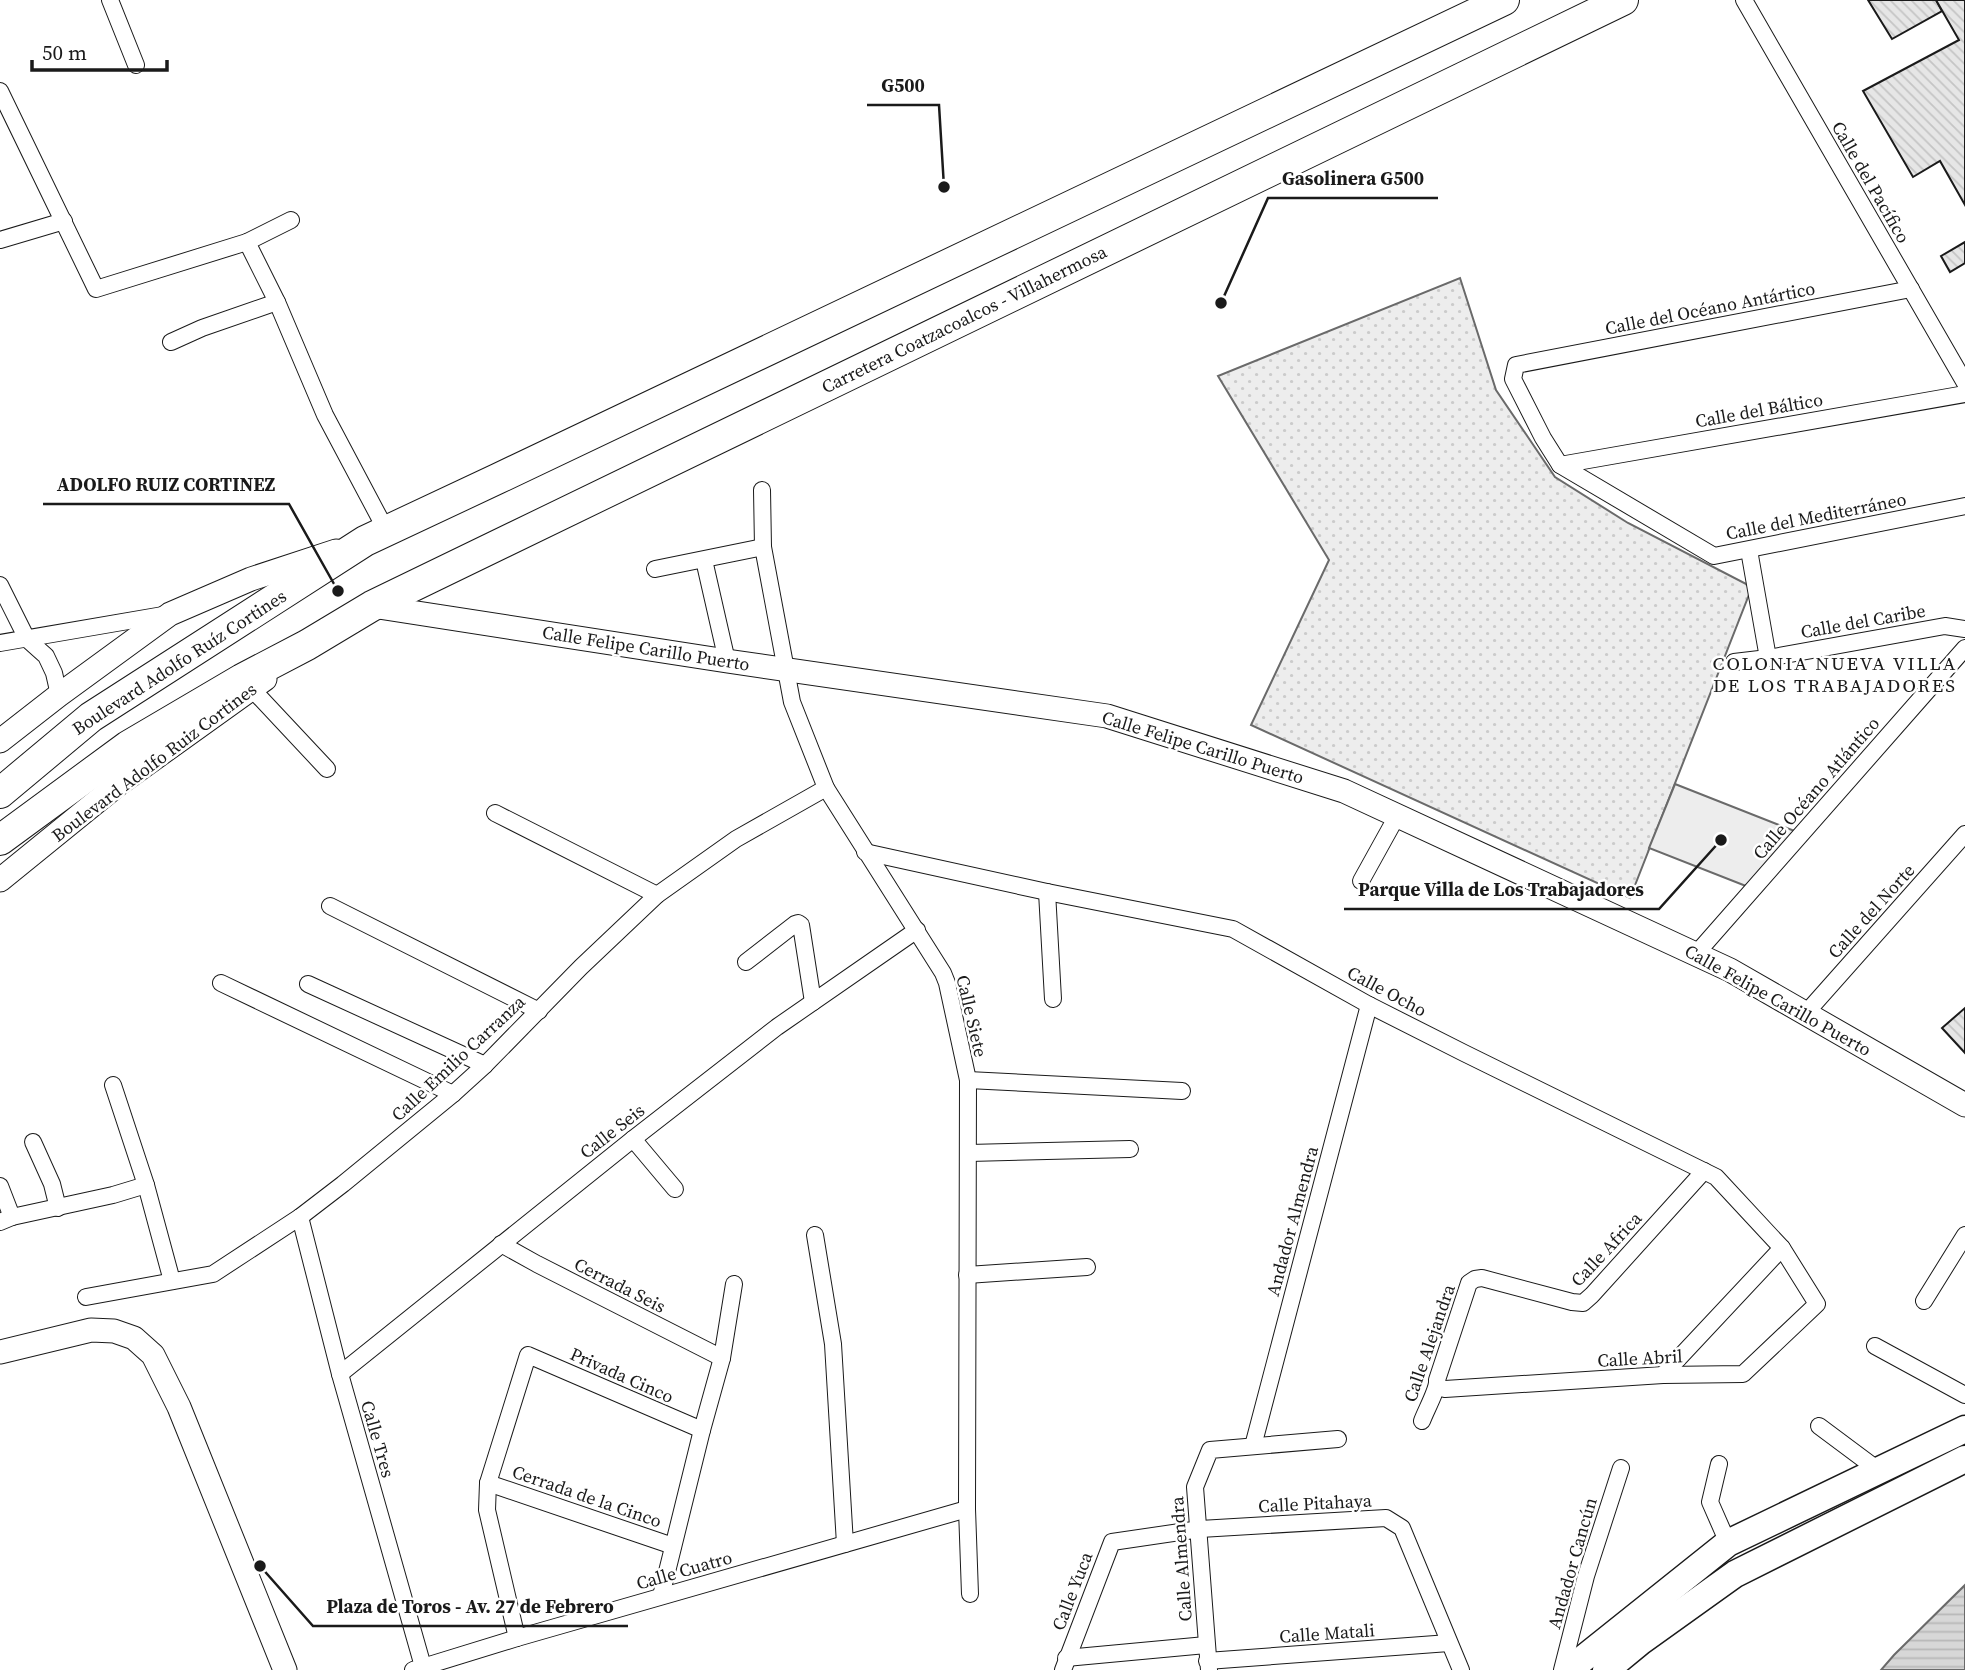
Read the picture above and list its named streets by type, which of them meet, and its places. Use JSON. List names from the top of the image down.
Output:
{
  "streets": {
    "highway": ["Carretera Coatzacoalcos - Villahermosa", "Boulevard Adolfo Ruíz Cortines"],
    "street": [
      "Calle del Pacífico",
      "Calle del Océano Antártico",
      "Calle del Báltico",
      "Calle del Mediterráneo",
      "Calle del Caribe",
      "Calle Felipe Carillo Puerto",
      "Boulevard Adolfo Ruiz Cortines",
      "Calle Océano Atlántico",
      "Calle del Norte",
      "Calle Ocho",
      "Calle Siete",
      "Calle Emilio Carranza",
      "Calle Seis",
      "Andador Almendra",
      "Calle Africa",
      "Cerrada Seis",
      "Calle Alejandra",
      "Calle Abril",
      "Privada Cinco",
      "Calle Tres",
      "Cerrada de la Cinco",
      "Calle Pitahaya",
      "Calle Almendra",
      "Andador Cancún",
      "Calle Cuatro",
      "Calle Yuca",
      "Calle Matali"
    ]
  },
  "crossings": [
    ["Calle del Pacífico", "Calle del Océano Antártico"],
    ["Calle del Océano Antártico", "Calle del Mediterráneo"],
    ["Carretera Coatzacoalcos - Villahermosa", "Calle Felipe Carillo Puerto"],
    ["Carretera Coatzacoalcos - Villahermosa", "Boulevard Adolfo Ruiz Cortines"],
    ["Calle del Báltico", "Calle del Mediterráneo"],
    ["Calle Felipe Carillo Puerto", "Calle Océano Atlántico"],
    ["Calle Felipe Carillo Puerto", "Calle del Norte"],
    ["Calle Felipe Carillo Puerto", "Calle Siete"],
    ["Calle Ocho", "Calle Siete"],
    ["Calle Ocho", "Andador Almendra"],
    ["Calle Ocho", "Calle Africa"],
    ["Calle Ocho", "Calle Abril"],
    ["Calle Siete", "Calle Emilio Carranza"],
    ["Calle Siete", "Calle Seis"],
    ["Calle Siete", "Calle Cuatro"],
    ["Calle Emilio Carranza", "Calle Tres"],
    ["Calle Seis", "Cerrada Seis"],
    ["Calle Seis", "Calle Tres"],
    ["Andador Almendra", "Calle Almendra"],
    ["Calle Africa", "Calle Alejandra"],
    ["Calle Alejandra", "Calle Abril"],
    ["Privada Cinco", "Cerrada de la Cinco"],
    ["Calle Tres", "Calle Cuatro"],
    ["Calle Pitahaya", "Calle Almendra"],
    ["Calle Pitahaya", "Calle Yuca"],
    ["Calle Pitahaya", "Calle Matali"],
    ["Calle Almendra", "Calle Yuca"],
    ["Calle Almendra", "Calle Matali"],
    ["Calle Yuca", "Calle Matali"]
  ],
  "districts": ["COLONIA NUEVA VILLA DE LOS TRABAJADORES"],
  "places": [
    "G500",
    "Gasolinera G500",
    "ADOLFO RUIZ CORTINEZ",
    "Parque Villa de Los Trabajadores",
    "Plaza de Toros - Av. 27 de Febrero"
  ],
  "scale_bar": "50 m"
}
